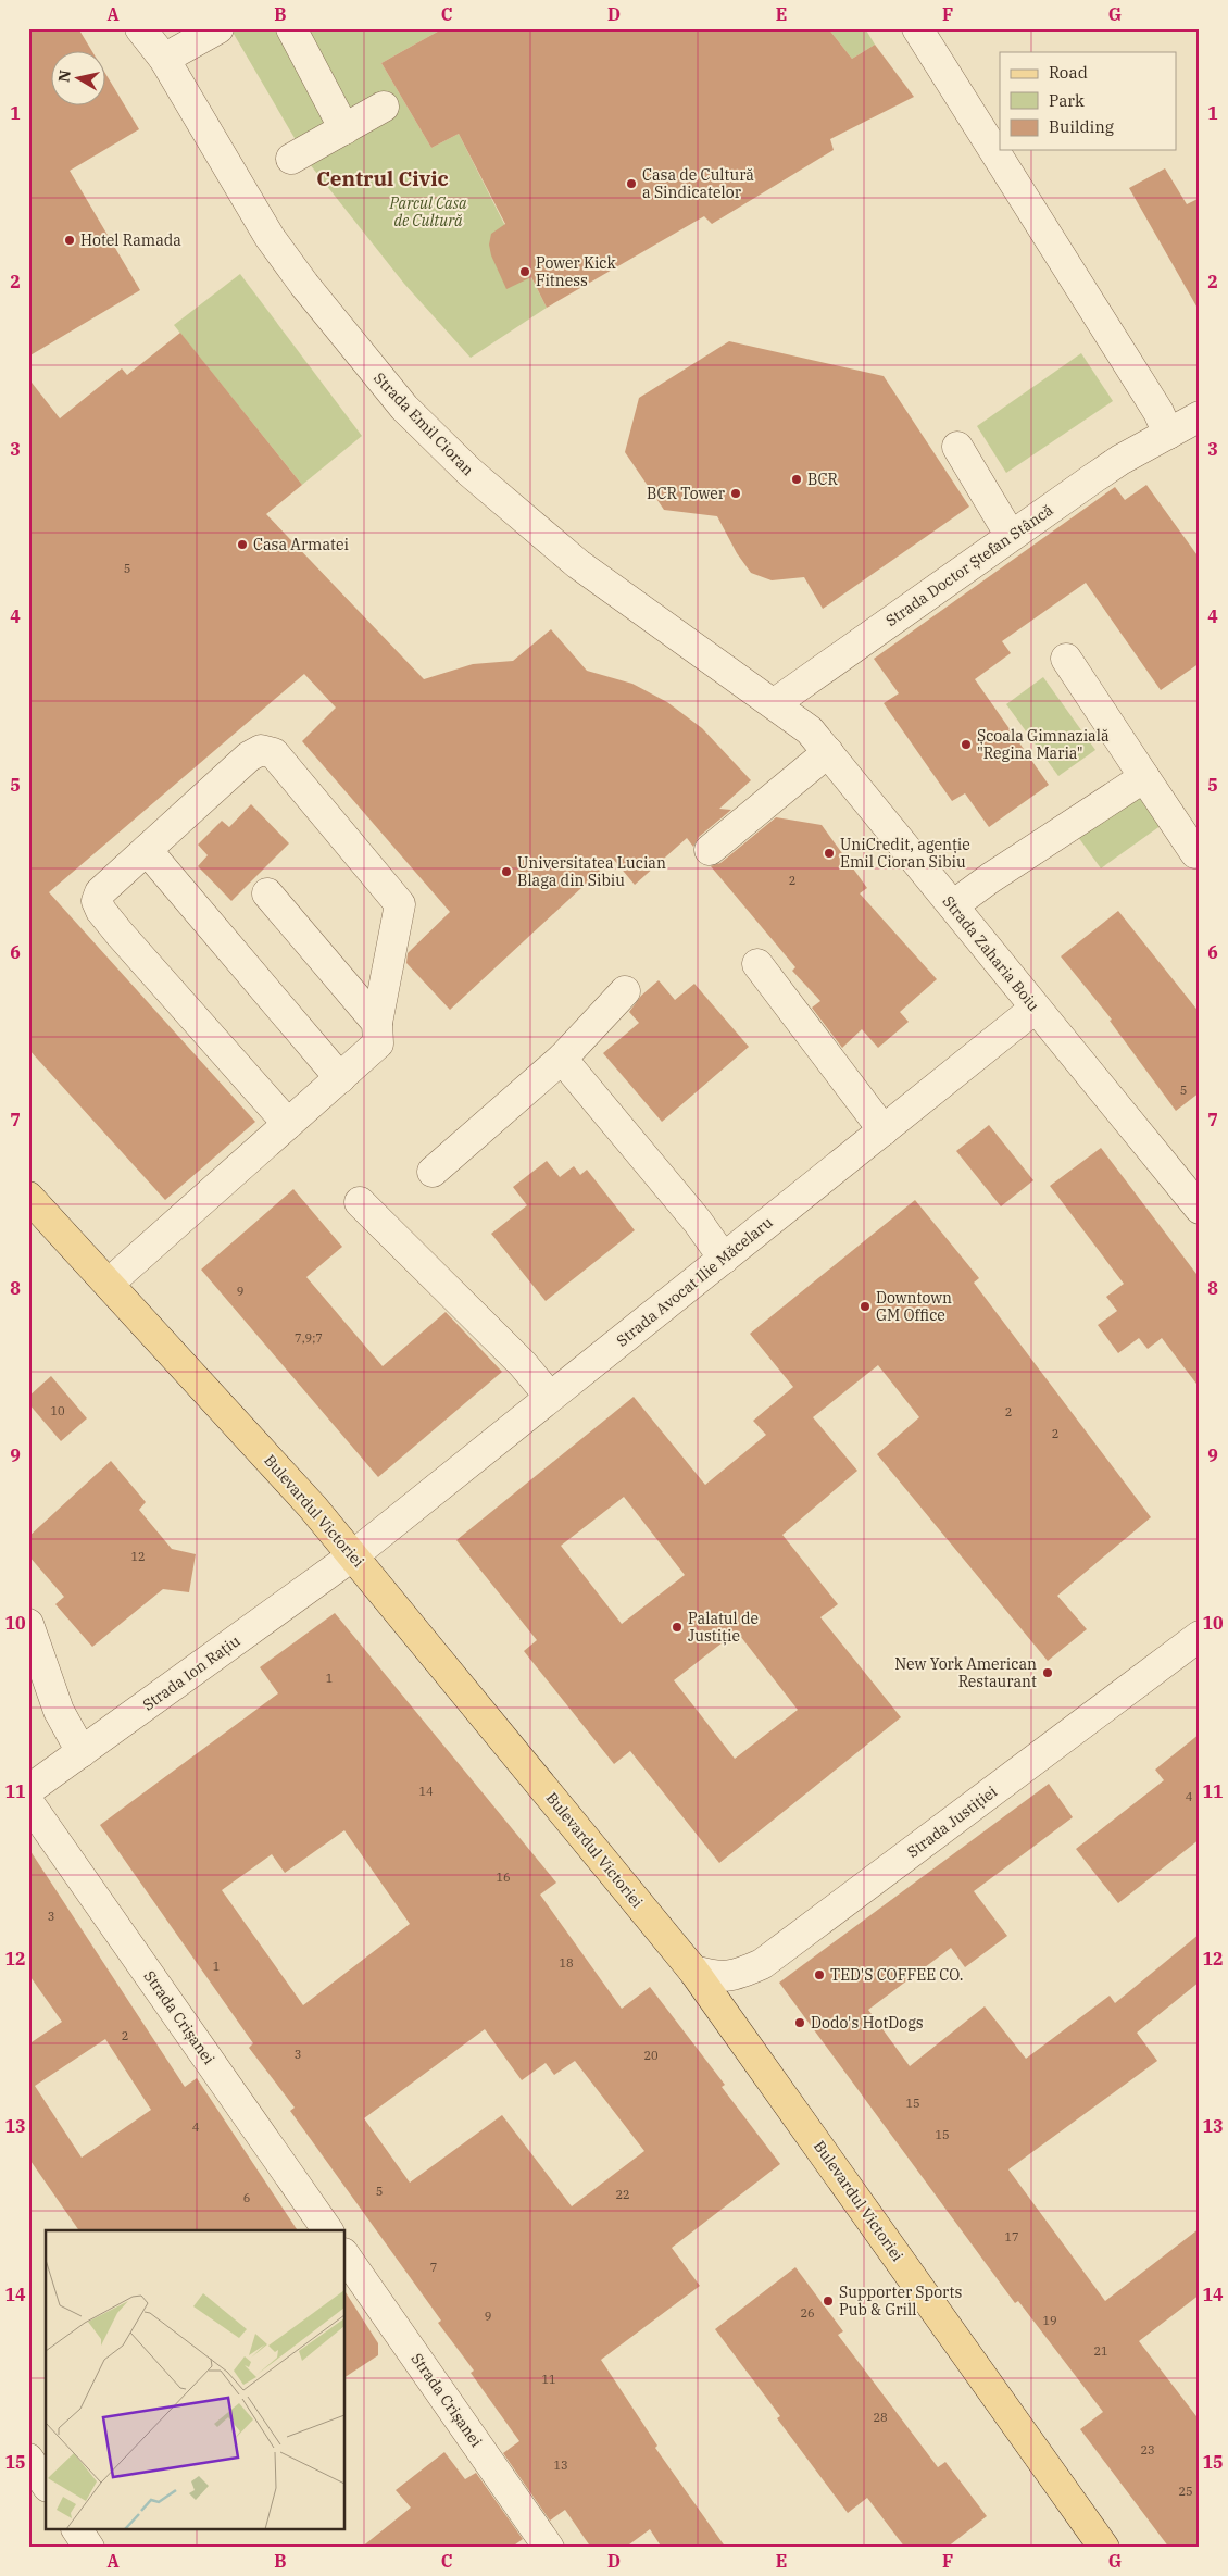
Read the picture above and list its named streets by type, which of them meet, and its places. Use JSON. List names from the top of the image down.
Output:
{
  "streets": {
    "main road": ["Bulevardul Victoriei"],
    "street": [
      "Strada Emil Cioran",
      "Strada Doctor Ștefan Stâncă",
      "Strada Zaharia Boiu",
      "Strada Avocat Ilie Măcelaru",
      "Strada Ion Rațiu",
      "Strada Justiției",
      "Strada Crișanei"
    ]
  },
  "crossings": [
    ["Strada Emil Cioran", "Strada Doctor Ștefan Stâncă"],
    ["Strada Emil Cioran", "Strada Zaharia Boiu"],
    ["Strada Doctor Ștefan Stâncă", "Strada Zaharia Boiu"],
    ["Strada Zaharia Boiu", "Strada Avocat Ilie Măcelaru"],
    ["Strada Avocat Ilie Măcelaru", "Bulevardul Victoriei"],
    ["Strada Avocat Ilie Măcelaru", "Strada Ion Rațiu"],
    ["Bulevardul Victoriei", "Strada Ion Rațiu"],
    ["Bulevardul Victoriei", "Strada Justiției"]
  ],
  "districts": ["Centrul Civic"],
  "parks": ["Parcul Casa de Cultură"],
  "places": [
    "Casa de Cultură a Sindicatelor",
    "Hotel Ramada",
    "Power Kick Fitness",
    "BCR",
    "BCR Tower",
    "Casa Armatei",
    "Școala Gimnazială \"Regina Maria\"",
    "UniCredit, agenție Emil Cioran Sibiu",
    "Universitatea Lucian Blaga din Sibiu",
    "Downtown GM Office",
    "Palatul de Justiție",
    "New York American Restaurant",
    "TED'S COFFEE CO.",
    "Dodo's HotDogs",
    "Supporter Sports Pub & Grill"
  ],
  "house_numbers": [
    "5",
    "2",
    "5",
    "9",
    "7,9;7",
    "10",
    "2",
    "2",
    "12",
    "1",
    "14",
    "4",
    "16",
    "3",
    "18",
    "1",
    "2",
    "3",
    "20",
    "15",
    "4",
    "15",
    "5",
    "22",
    "6",
    "17",
    "7",
    "26",
    "9",
    "19",
    "21",
    "11",
    "28",
    "23",
    "13",
    "25"
  ],
  "legend": ["Road", "Park", "Building"],
  "north": "left",
  "grid": {
    "columns": [
      "A",
      "B",
      "C",
      "D",
      "E",
      "F",
      "G"
    ],
    "rows": [
      "1",
      "2",
      "3",
      "4",
      "5",
      "6",
      "7",
      "8",
      "9",
      "10",
      "11",
      "12",
      "13",
      "14",
      "15"
    ]
  }
}
